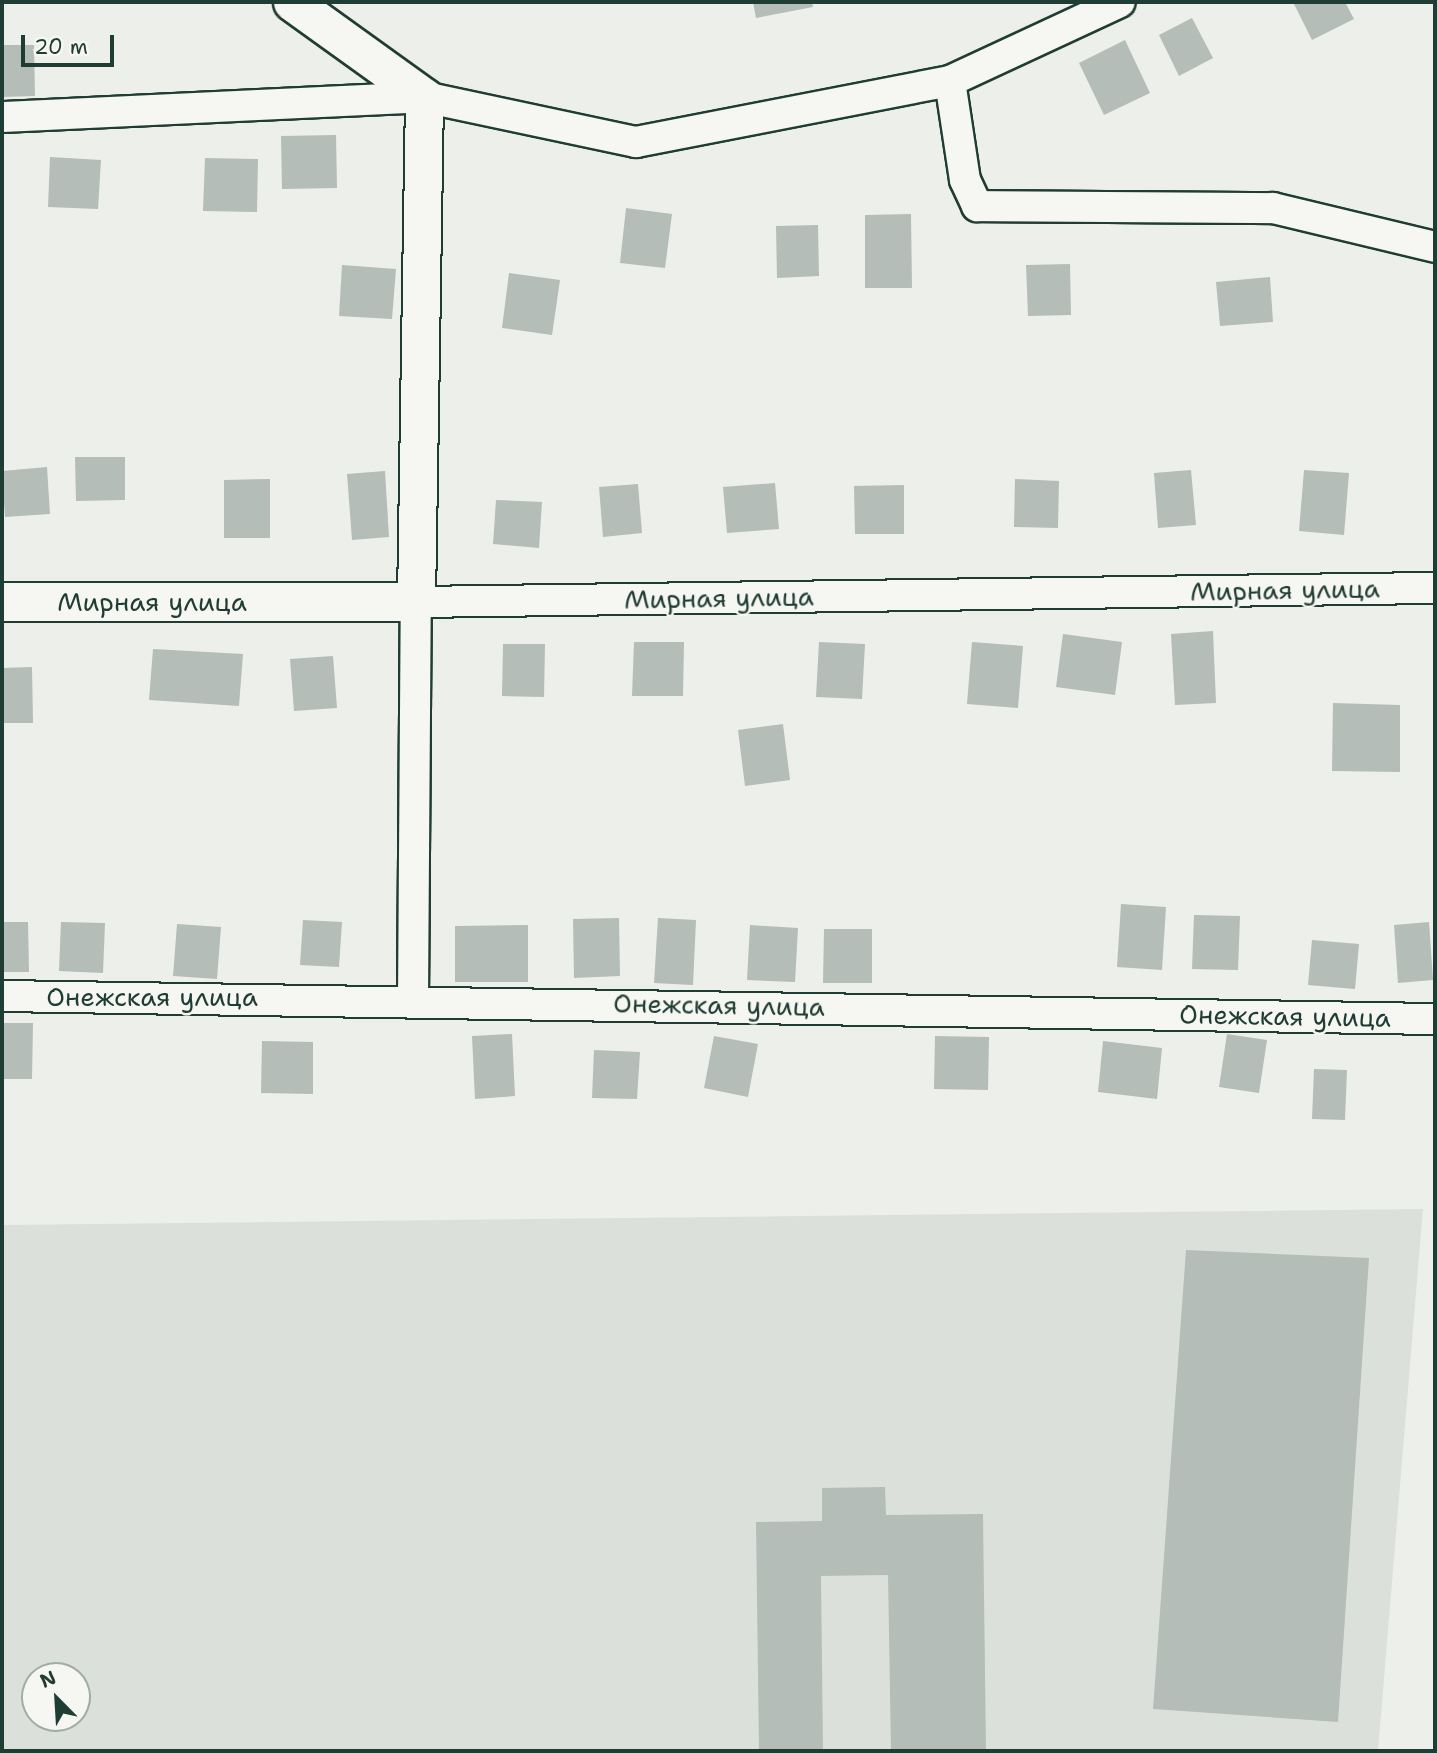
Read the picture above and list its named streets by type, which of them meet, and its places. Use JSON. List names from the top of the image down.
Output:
{
  "streets": {
    "main road": ["Мирная улица"],
    "street": ["Онежская улица"]
  },
  "scale_bar": "20 m",
  "north": "top left"
}
